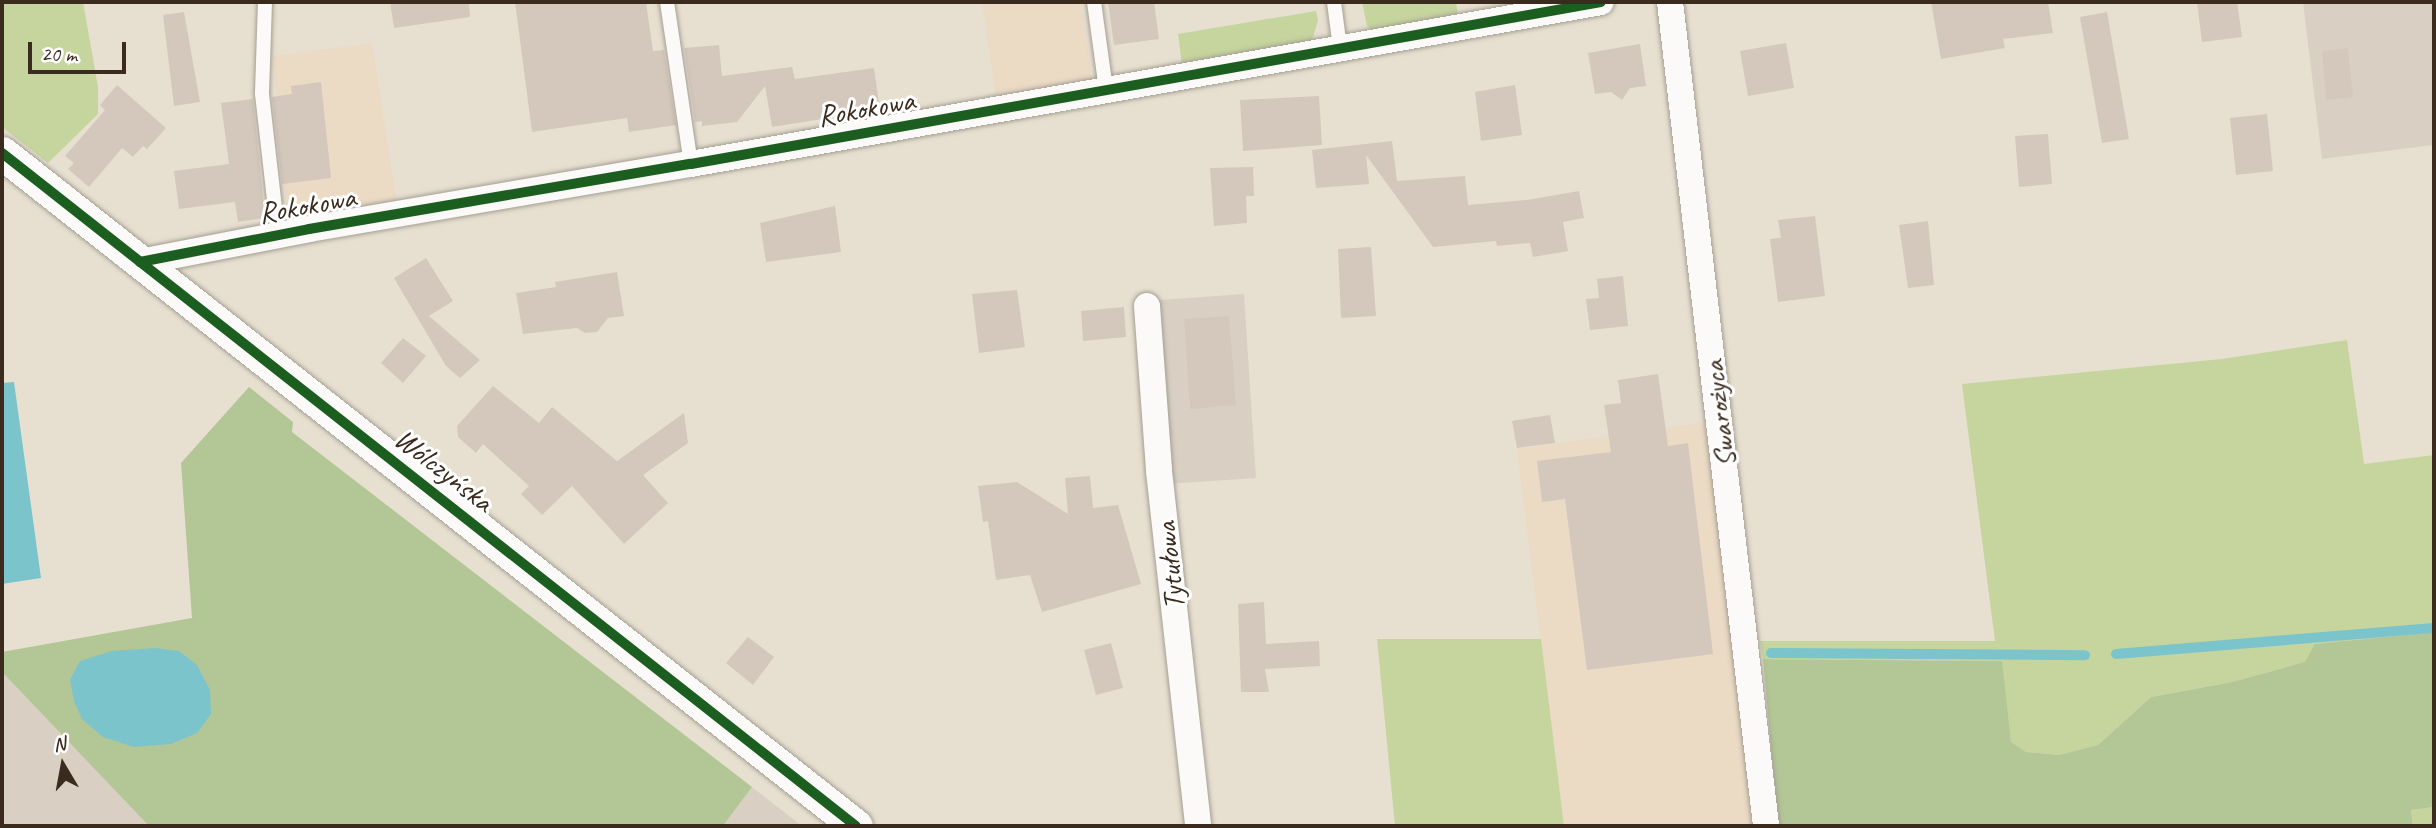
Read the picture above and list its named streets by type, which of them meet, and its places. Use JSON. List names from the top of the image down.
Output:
{
  "streets": {
    "street": [
      "Rokokowa",
      "Swarożyca",
      "Wólczyńska",
      "Tytułowa"
    ]
  },
  "crossings": [
    ["Rokokowa", "Wólczyńska"]
  ],
  "scale_bar": "20 m",
  "north": "top"
}
